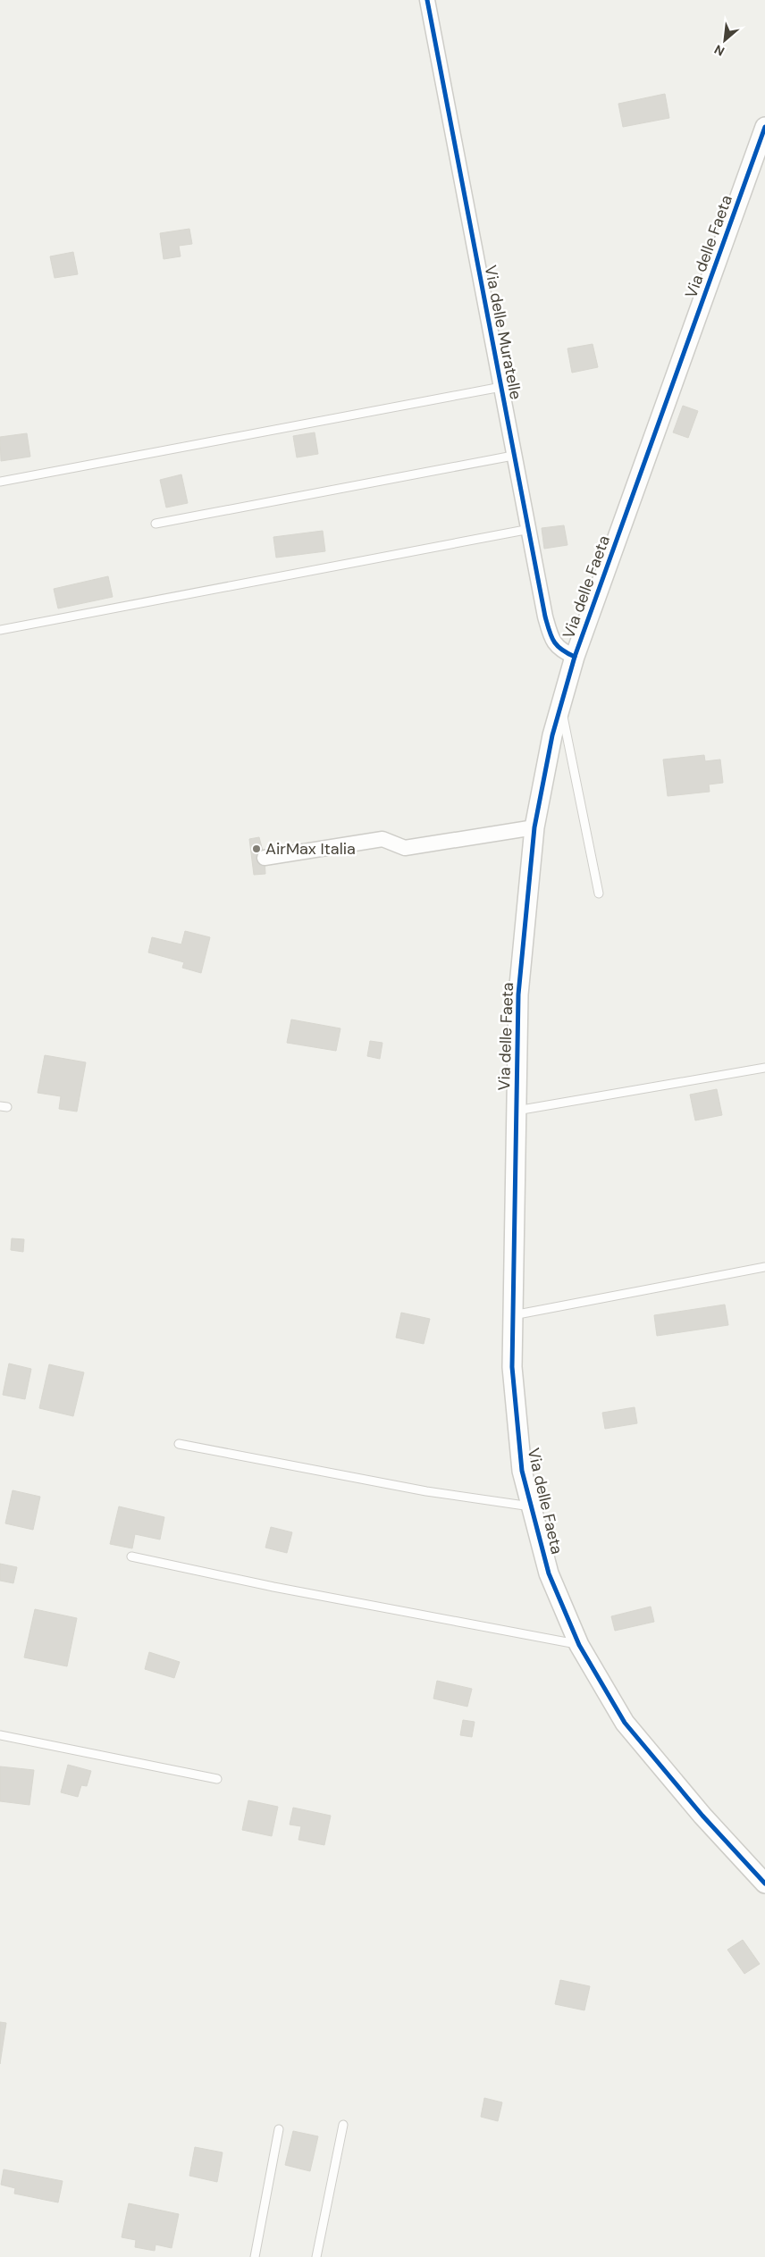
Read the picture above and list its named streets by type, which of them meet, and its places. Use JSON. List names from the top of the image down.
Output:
{
  "streets": {
    "street": ["Via delle Faeta", "Via delle Muratelle"]
  },
  "crossings": [
    ["Via delle Faeta", "Via delle Muratelle"]
  ],
  "places": ["AirMax Italia"],
  "north": "bottom left"
}
